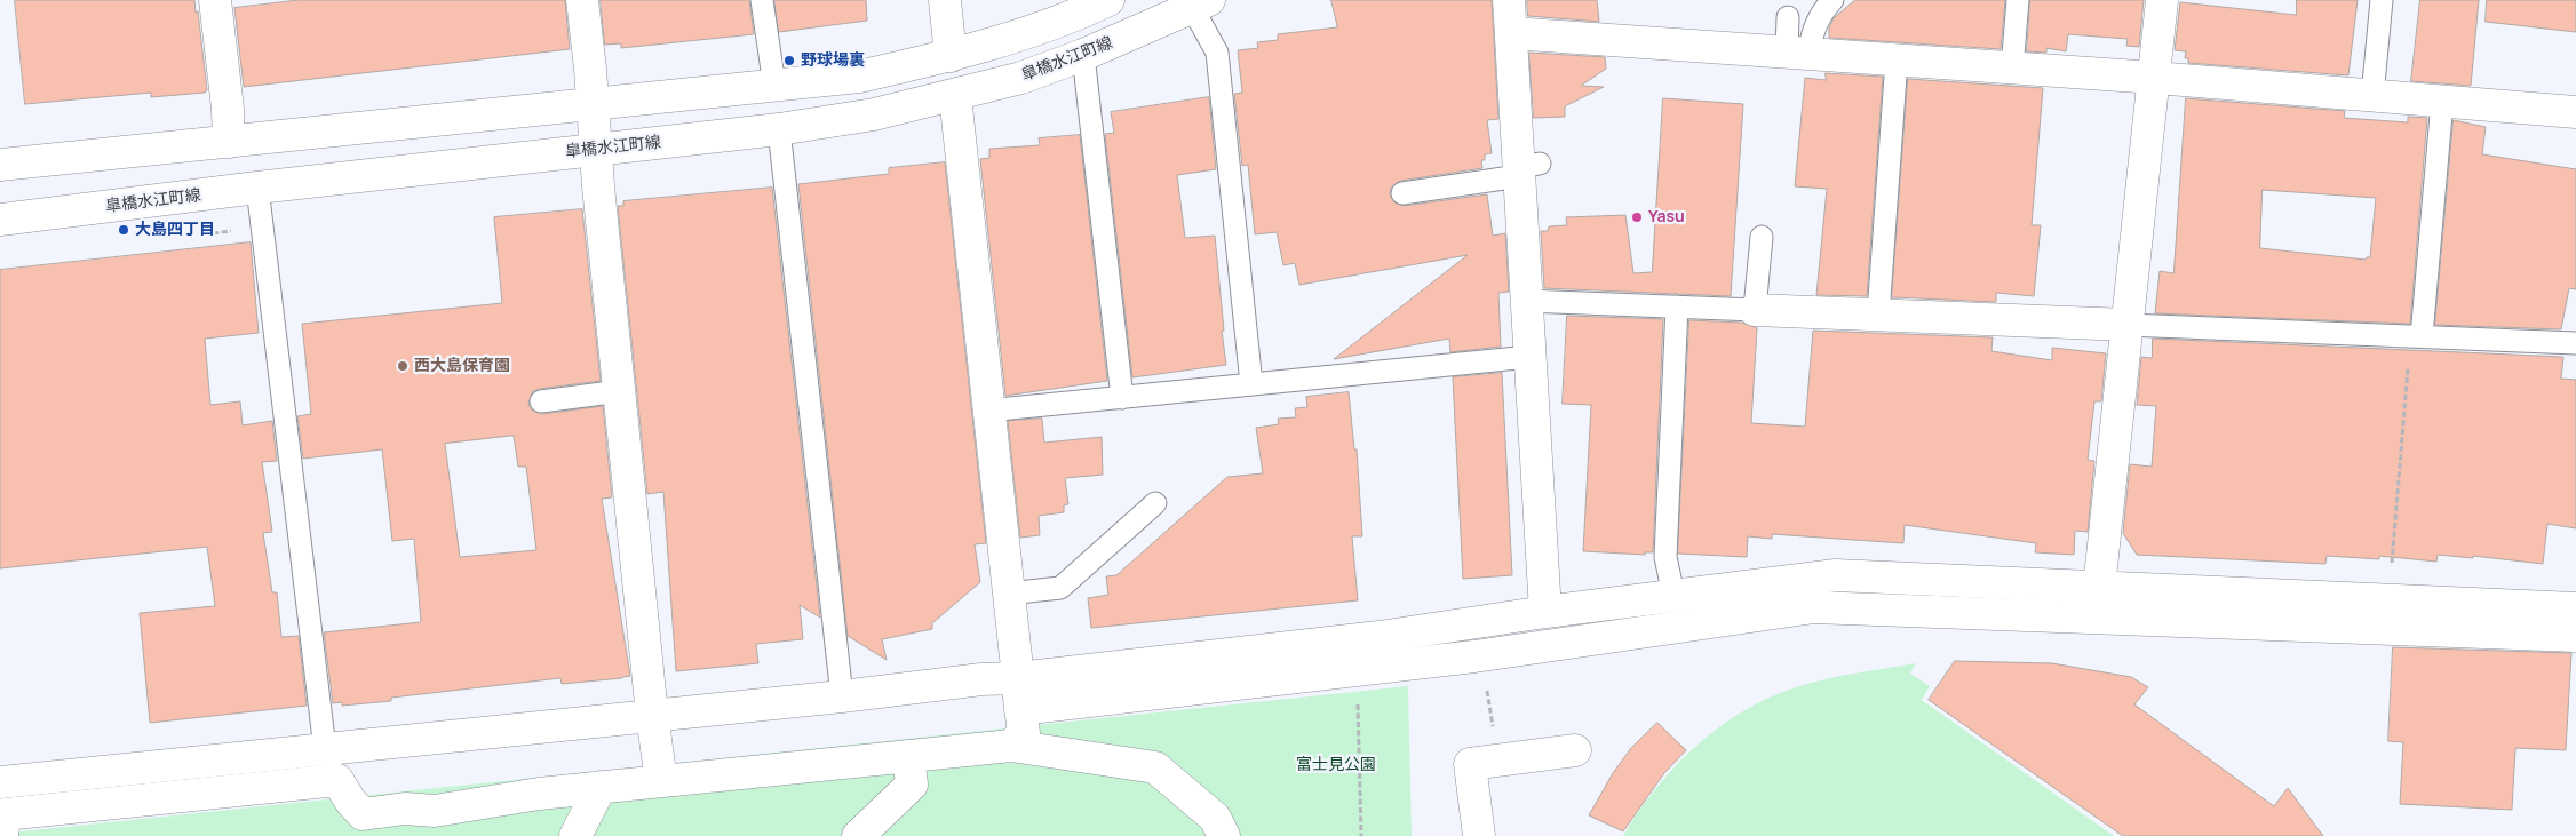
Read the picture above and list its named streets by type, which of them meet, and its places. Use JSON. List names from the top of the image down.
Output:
{
  "streets": {
    "street": ["皐橋水江町線"]
  },
  "parks": ["富士見公園"],
  "places": [
    "野球場裏",
    "Yasu",
    "大島四丁目",
    "西大島保育園"
  ]
}
